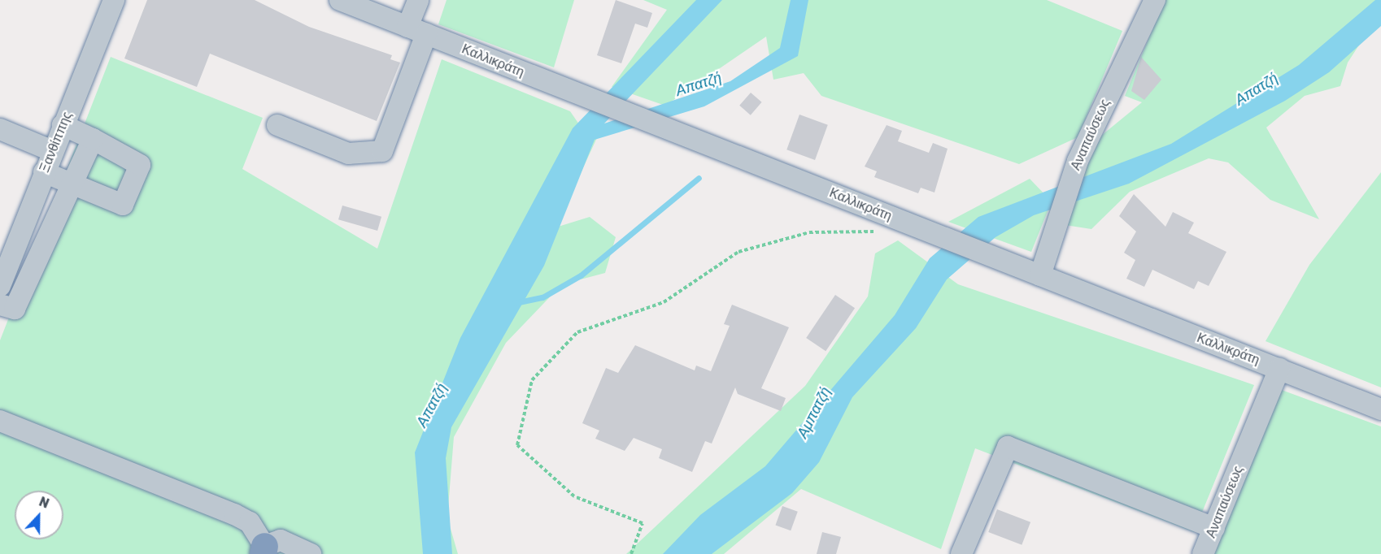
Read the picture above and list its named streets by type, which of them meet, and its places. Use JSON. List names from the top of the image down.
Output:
{
  "streets": {
    "street": ["Καλλικράτη", "Αναπαύσεως", "Ξανθίππης"]
  },
  "crossings": [
    ["Καλλικράτη", "Αναπαύσεως"]
  ],
  "water": ["Απατζή", "Αμπατζή"],
  "north": "top"
}
